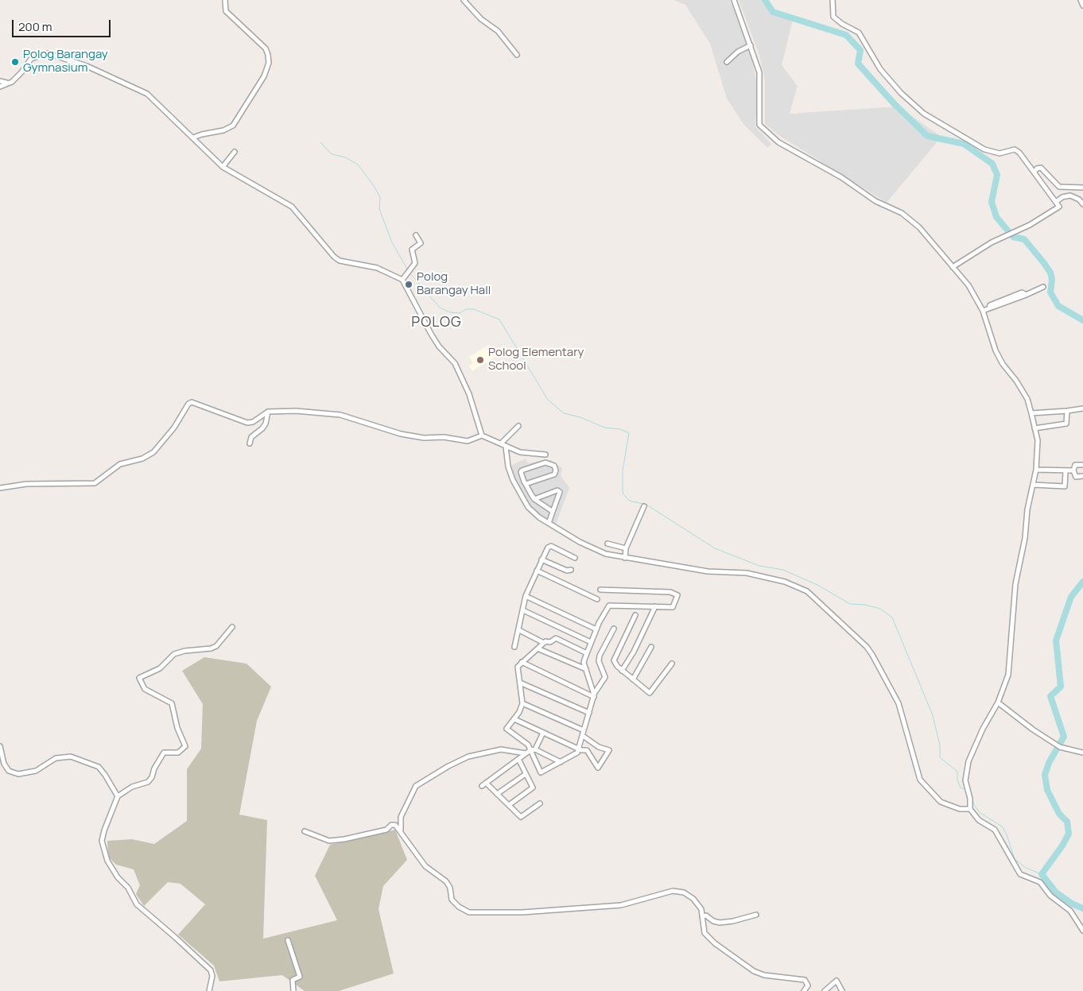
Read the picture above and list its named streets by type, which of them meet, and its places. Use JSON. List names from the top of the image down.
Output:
{
  "districts": ["POLOG"],
  "places": ["Polog Barangay Gymnasium", "Polog Barangay Hall", "Polog Elementary School"],
  "scale_bar": "200 m"
}
